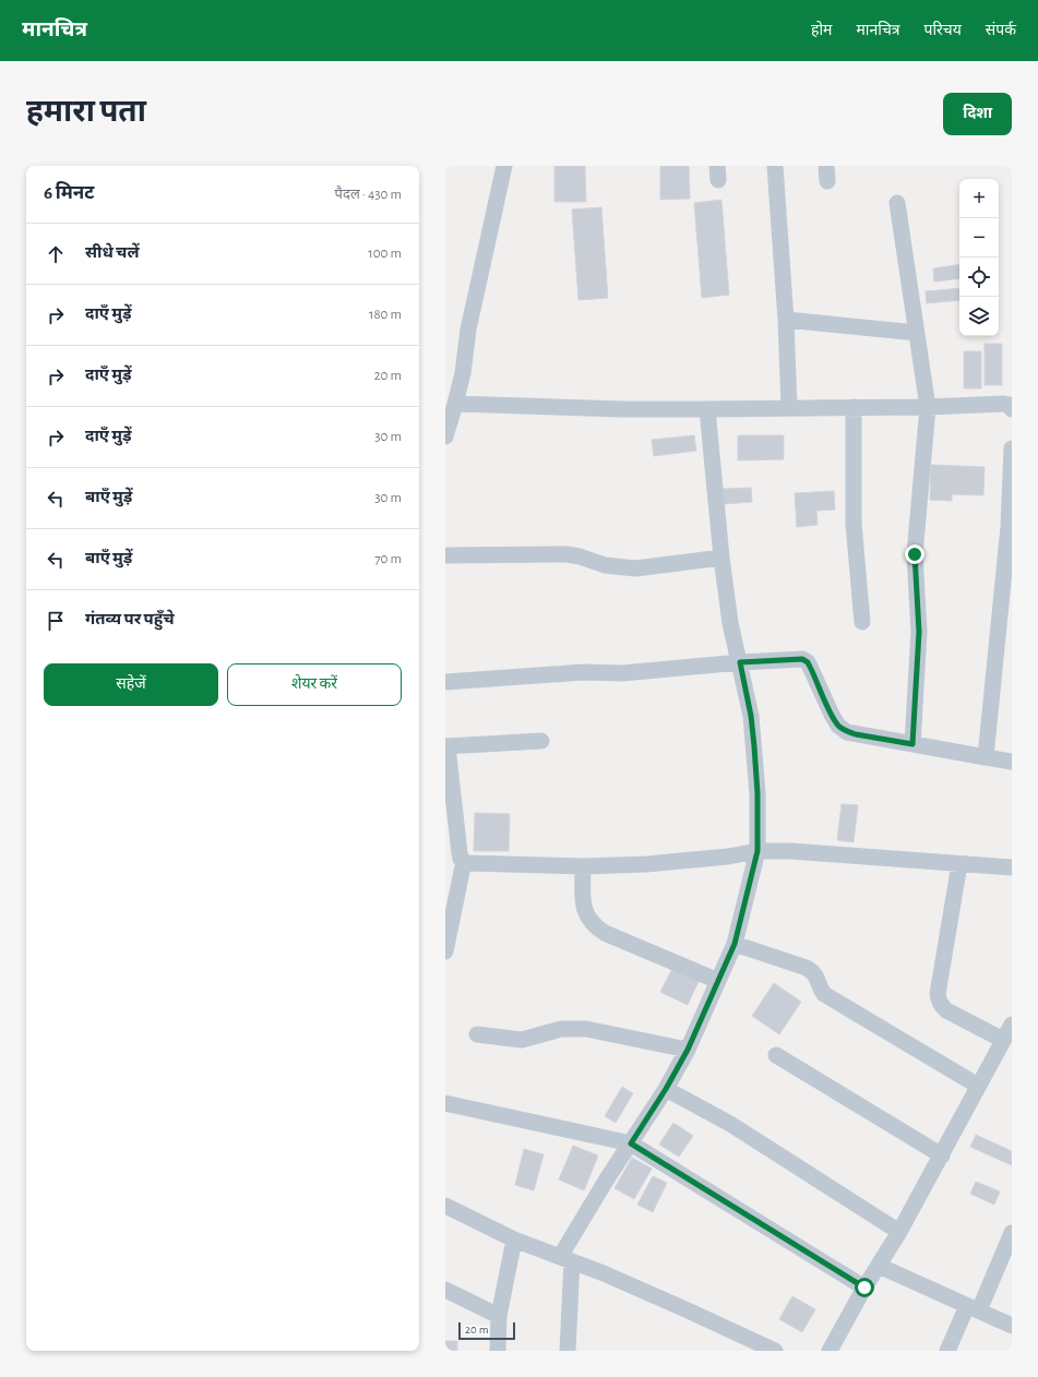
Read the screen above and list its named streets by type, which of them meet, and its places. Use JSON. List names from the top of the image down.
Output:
{
  "scale_bar": "20 m",
  "page": {
    "header": "मानचित्र",
    "nav": [
      "होम",
      "मानचित्र",
      "परिचय",
      "संपर्क"
    ],
    "buttons": [
      "दिशा",
      ["सहेजें", "शेयर करें"]
    ],
    "title": "हमारा पता",
    "heading": ["6 मिनट", "पैदल · 430 m"],
    "map_buttons": ["+", "−"],
    "list": [
      ["सीधे चलें", "100 m"],
      ["दाएँ मुड़ें", "180 m"],
      ["दाएँ मुड़ें", "20 m"],
      ["दाएँ मुड़ें", "30 m"],
      ["बाएँ मुड़ें", "30 m"],
      ["बाएँ मुड़ें", "70 m"],
      "गंतव्य पर पहुँचे"
    ],
    "scale": "20 m"
  }
}
